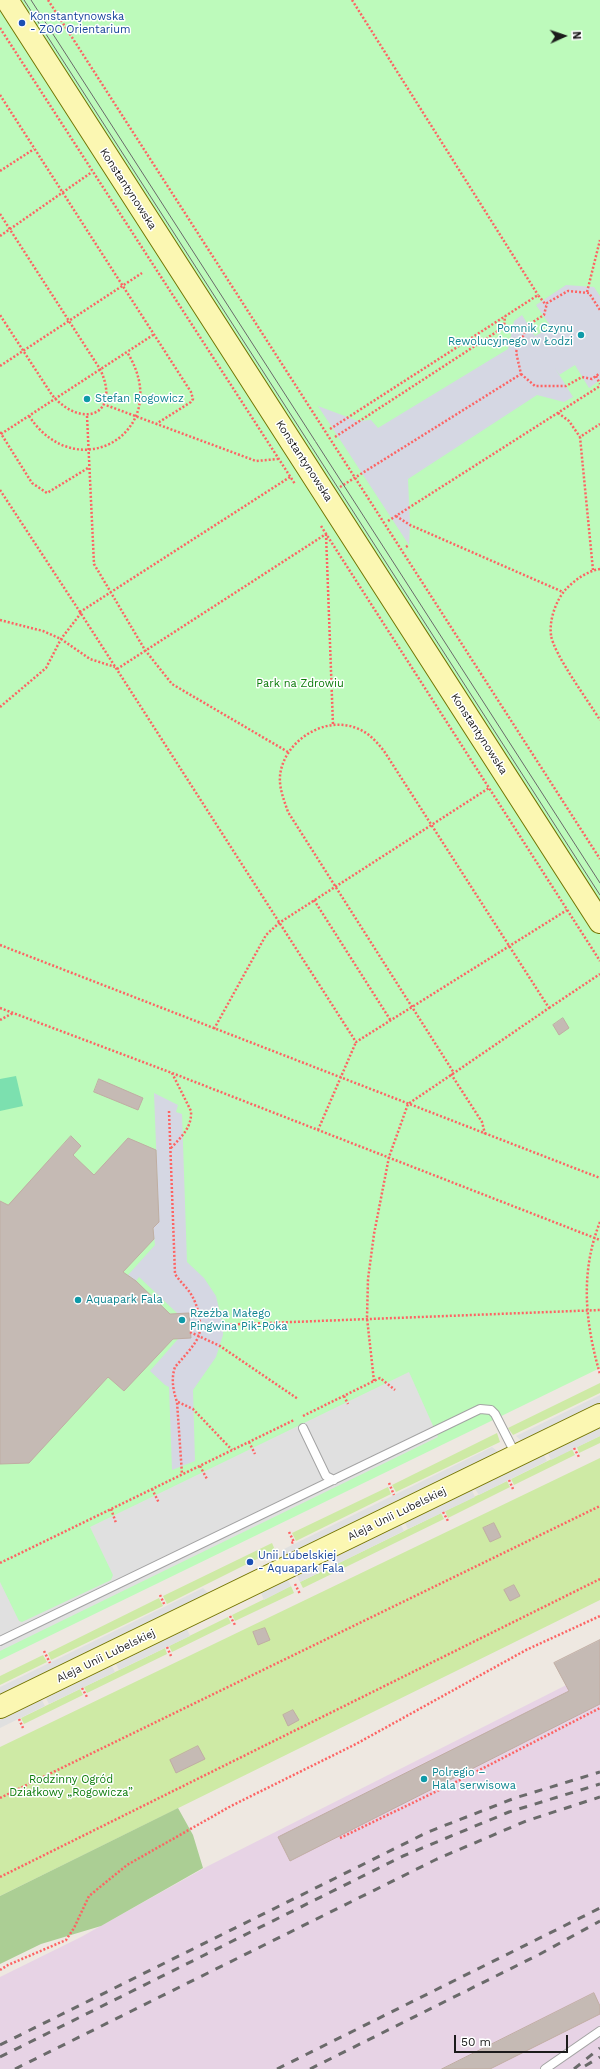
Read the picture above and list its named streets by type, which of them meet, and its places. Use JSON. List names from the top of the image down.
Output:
{
  "streets": {
    "main road": ["Konstantynowska", "Aleja Unii Lubelskiej"]
  },
  "parks": ["Park na Zdrowiu", "Rodzinny Ogród Działkowy „Rogowicza”"],
  "places": [
    "Konstantynowska - ZOO Orientarium",
    "Pomnik Czynu Rewolucyjnego w Łodzi",
    "Stefan Rogowicz",
    "Aquapark Fala",
    "Rzeźba Małego Pingwina Pik-Poka",
    "Unii Lubelskiej - Aquapark Fala",
    "Polregio – Hala serwisowa"
  ],
  "scale_bar": "50 m",
  "north": "right"
}
